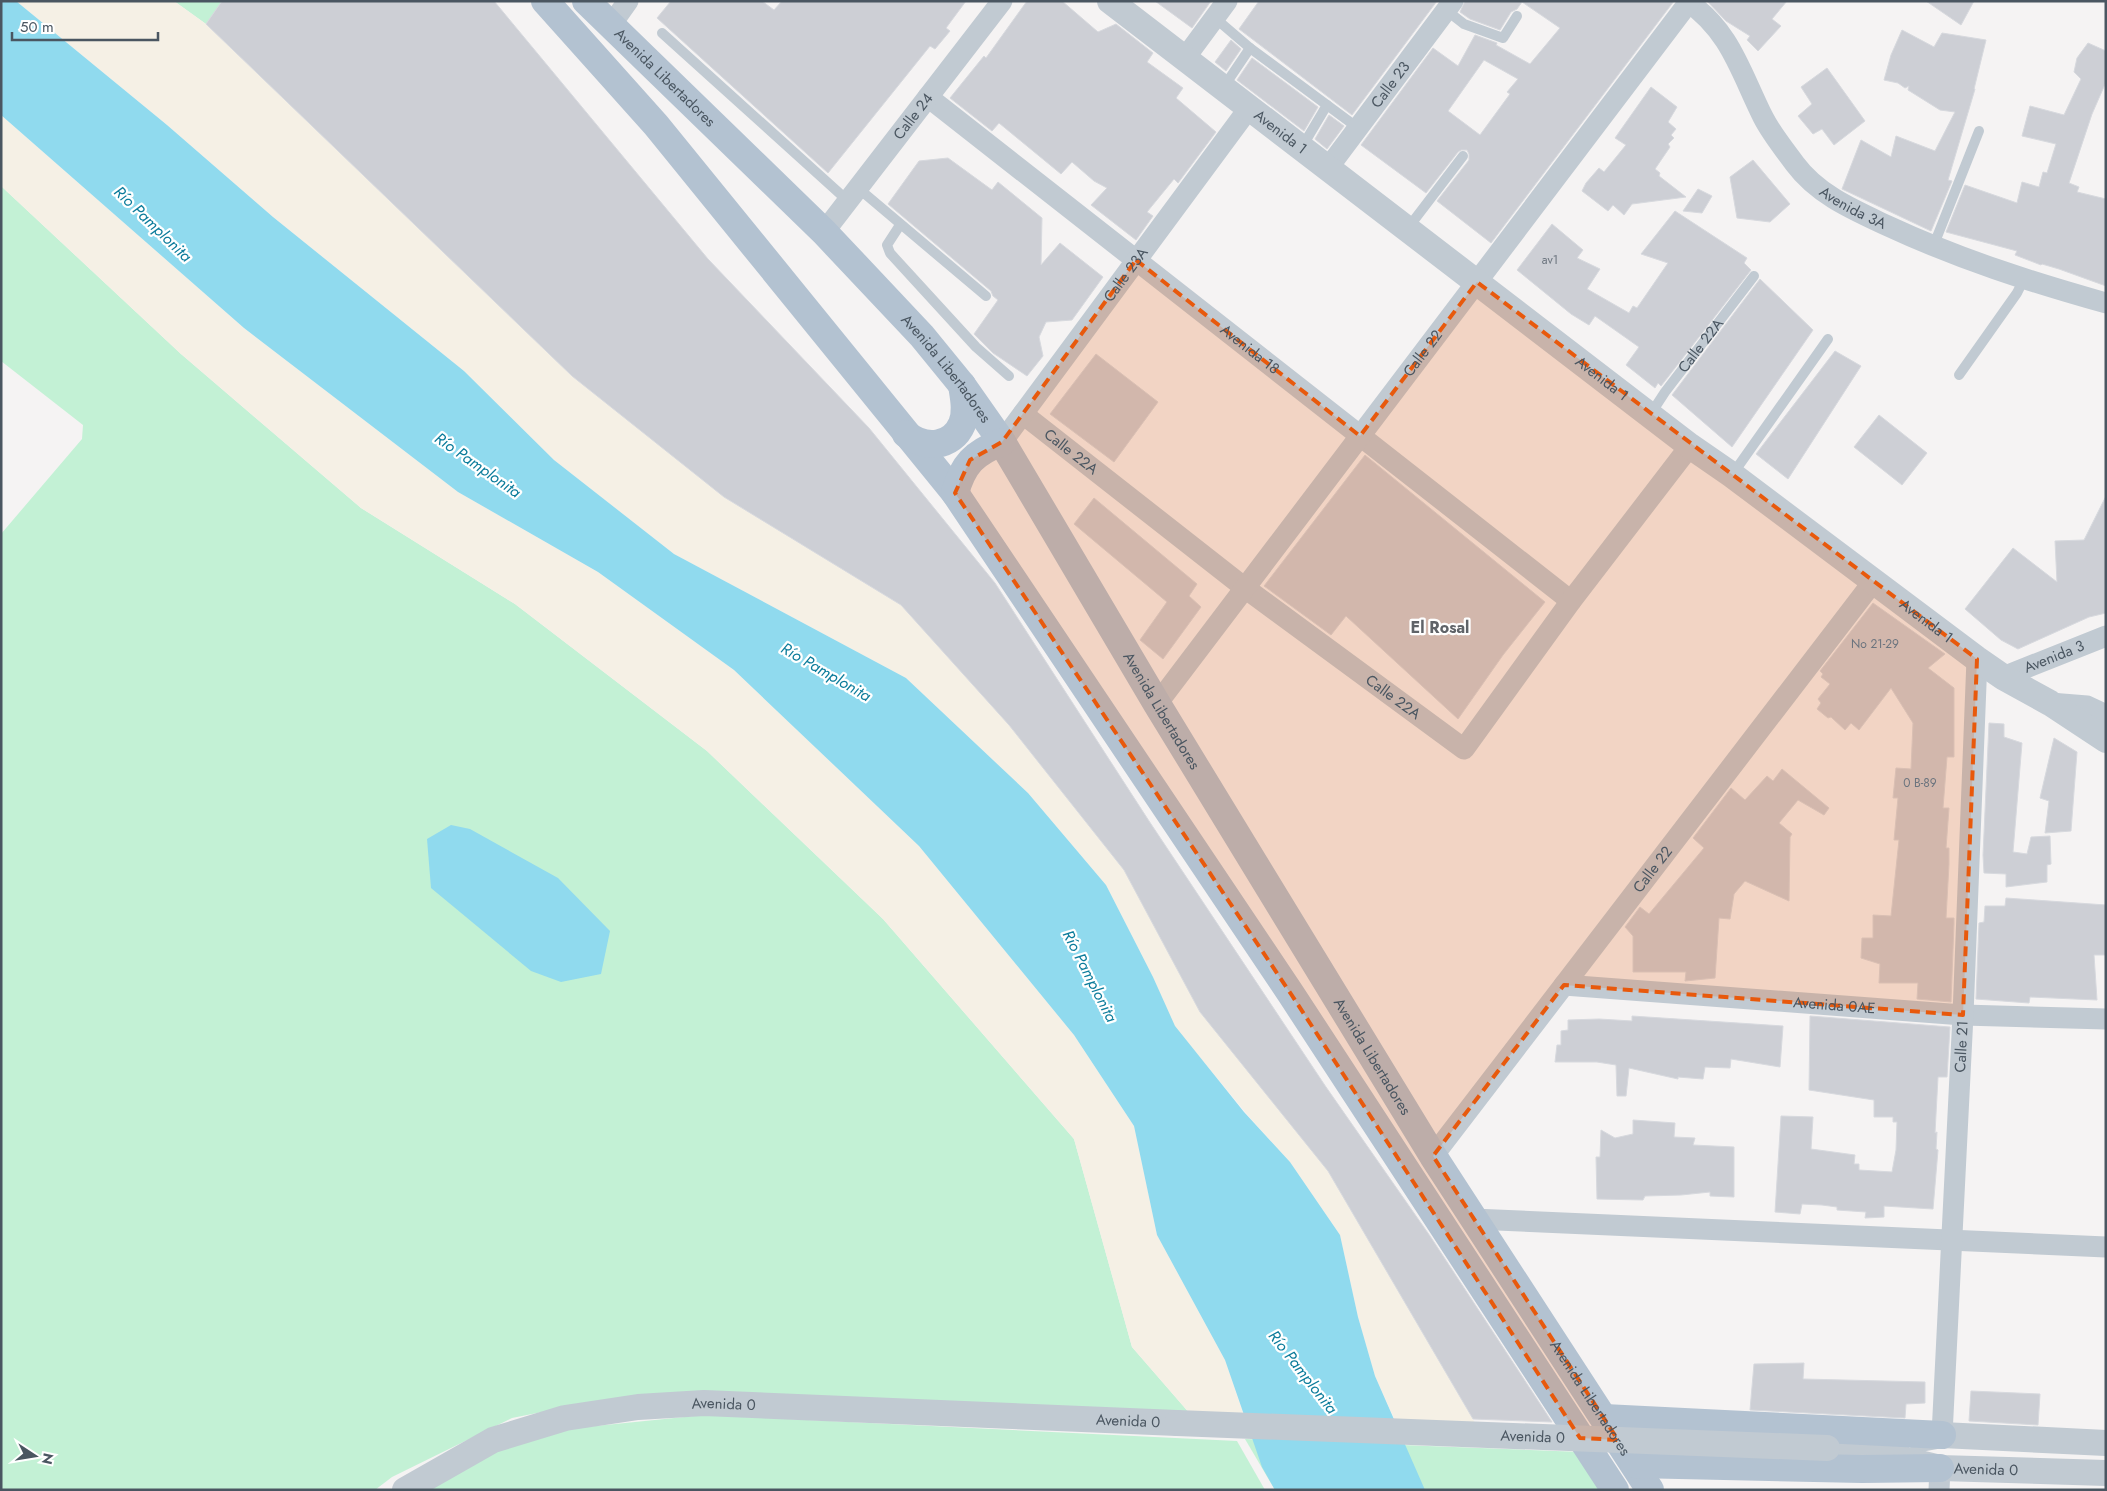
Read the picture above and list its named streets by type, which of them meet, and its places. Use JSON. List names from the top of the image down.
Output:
{
  "streets": {
    "main road": ["Avenida Libertadores"],
    "street": [
      "Calle 23",
      "Calle 24",
      "Avenida 1",
      "Avenida 3A",
      "Calle 23A",
      "Calle 22A",
      "Avenida 18",
      "Calle 22",
      "Avenida 3",
      "Avenida 0AE",
      "Calle 21",
      "Avenida 0"
    ]
  },
  "crossings": [
    ["Avenida Libertadores", "Calle 24"],
    ["Avenida Libertadores", "Calle 23A"],
    ["Avenida Libertadores", "Calle 22"],
    ["Calle 23", "Avenida 1"],
    ["Calle 24", "Avenida 18"],
    ["Avenida 1", "Calle 23A"],
    ["Avenida 1", "Calle 22A"],
    ["Avenida 1", "Calle 22"],
    ["Avenida 1", "Avenida 3"],
    ["Avenida 1", "Calle 21"],
    ["Avenida 3A", "Calle 22"],
    ["Calle 23A", "Calle 22A"],
    ["Calle 23A", "Avenida 18"],
    ["Calle 22A", "Avenida 18"],
    ["Calle 22A", "Calle 22"],
    ["Avenida 18", "Calle 22"],
    ["Calle 22", "Avenida 0AE"],
    ["Avenida 0AE", "Calle 21"],
    ["Calle 21", "Avenida 0"]
  ],
  "districts": ["El Rosal"],
  "water": ["Río Pamplonita"],
  "house_numbers": ["av1", "No 21-29", "0 B-89"],
  "scale_bar": "50 m",
  "north": "right"
}
